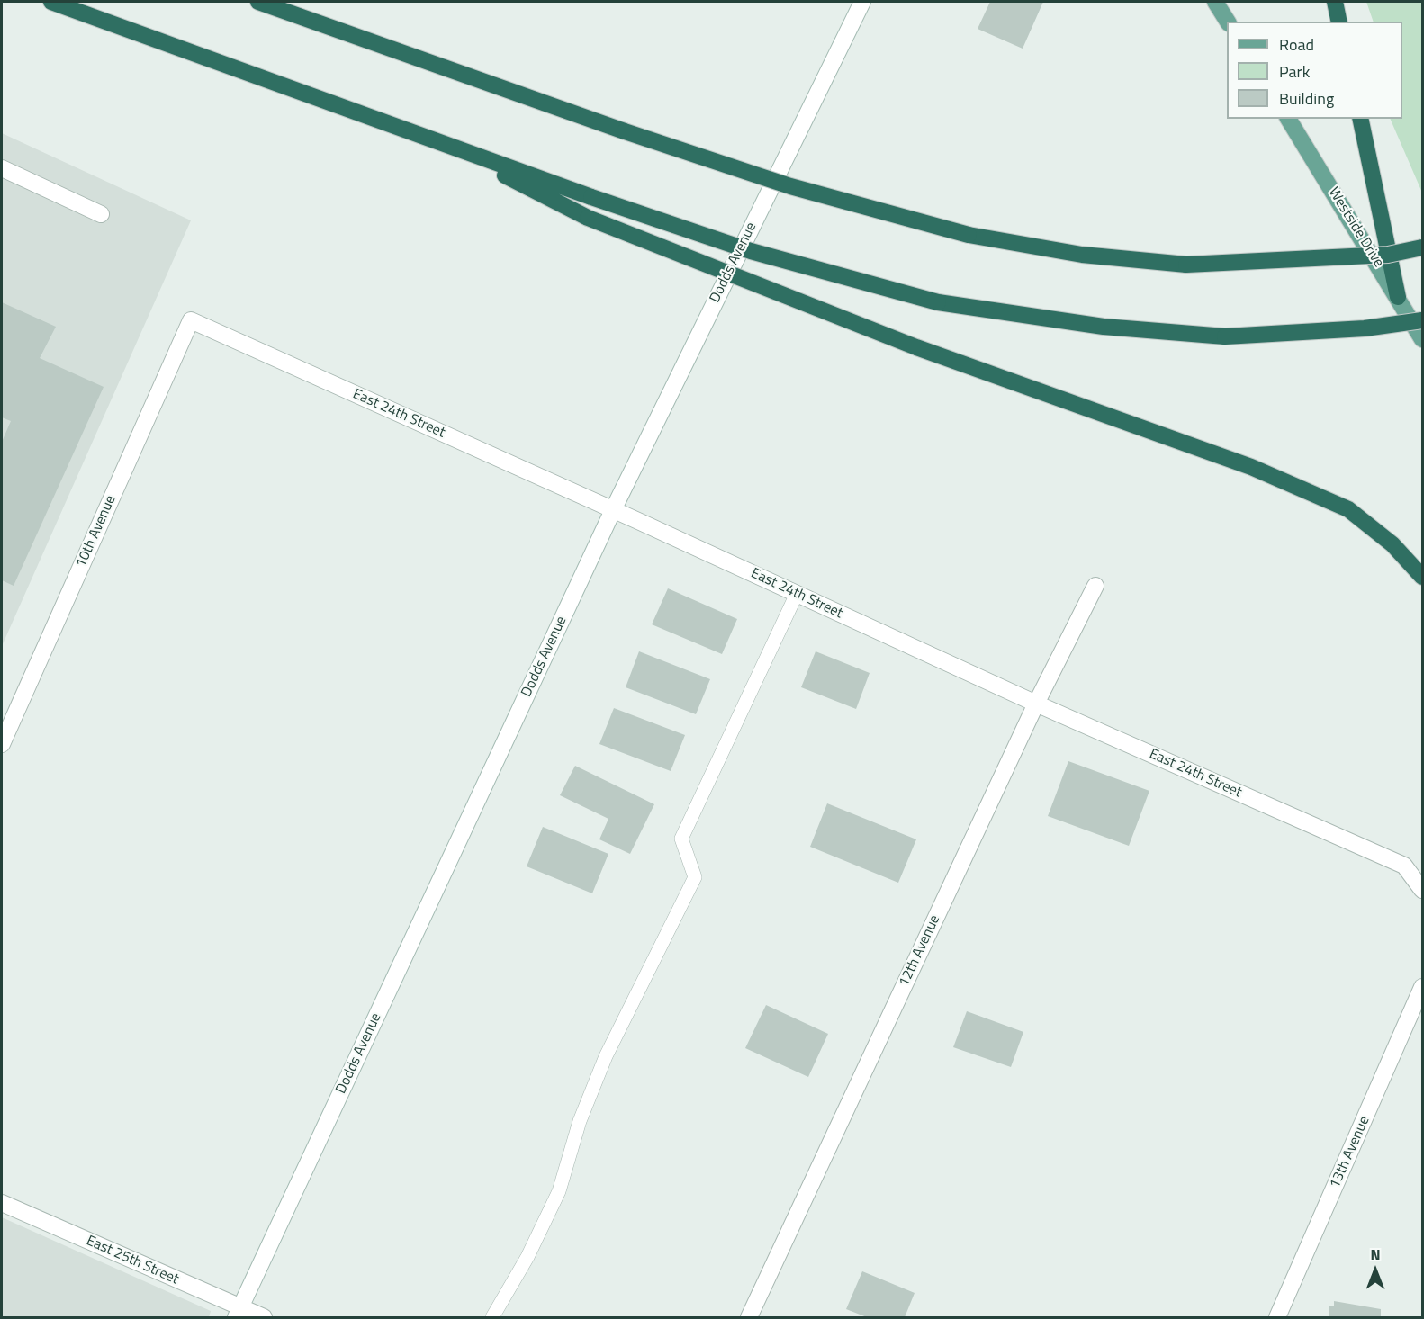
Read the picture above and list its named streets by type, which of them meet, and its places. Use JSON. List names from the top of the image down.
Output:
{
  "streets": {
    "main road": ["Westside Drive"],
    "street": [
      "Dodds Avenue",
      "East 24th Street",
      "10th Avenue",
      "12th Avenue",
      "13th Avenue",
      "East 25th Street"
    ]
  },
  "crossings": [
    ["Dodds Avenue", "East 24th Street"],
    ["Dodds Avenue", "East 25th Street"],
    ["East 24th Street", "10th Avenue"],
    ["East 24th Street", "12th Avenue"]
  ],
  "legend": ["Road", "Park", "Building"],
  "north": "top"
}
